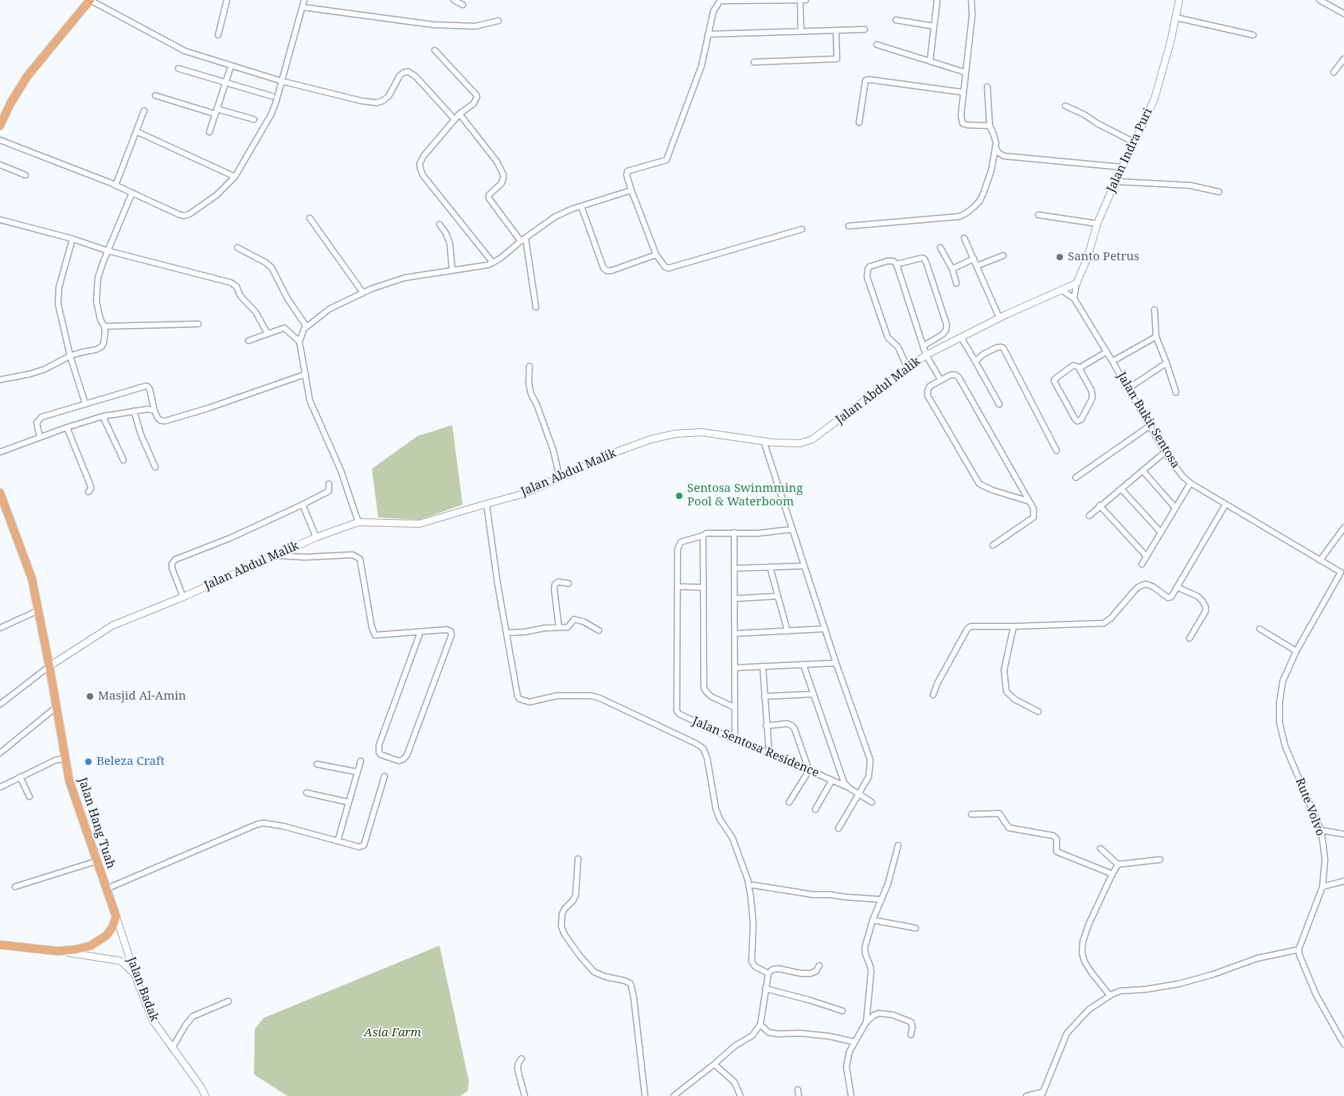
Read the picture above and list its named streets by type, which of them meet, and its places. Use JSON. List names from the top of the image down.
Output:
{
  "streets": {
    "main road": ["Jalan Hang Tuah"],
    "street": [
      "Jalan Indra Puri",
      "Jalan Abdul Malik",
      "Jalan Bukit Sentosa",
      "Jalan Sentosa Residence",
      "Rute Volvo",
      "Jalan Badak"
    ]
  },
  "crossings": [
    ["Jalan Indra Puri", "Jalan Abdul Malik"],
    ["Jalan Indra Puri", "Jalan Bukit Sentosa"],
    ["Jalan Abdul Malik", "Jalan Bukit Sentosa"],
    ["Jalan Abdul Malik", "Jalan Hang Tuah"],
    ["Jalan Bukit Sentosa", "Rute Volvo"],
    ["Jalan Hang Tuah", "Jalan Badak"]
  ],
  "parks": ["Asia Farm"],
  "places": [
    "Santo Petrus",
    "Sentosa Swinmming Pool & Waterboom",
    "Masjid Al-Amin",
    "Beleza Craft"
  ]
}
